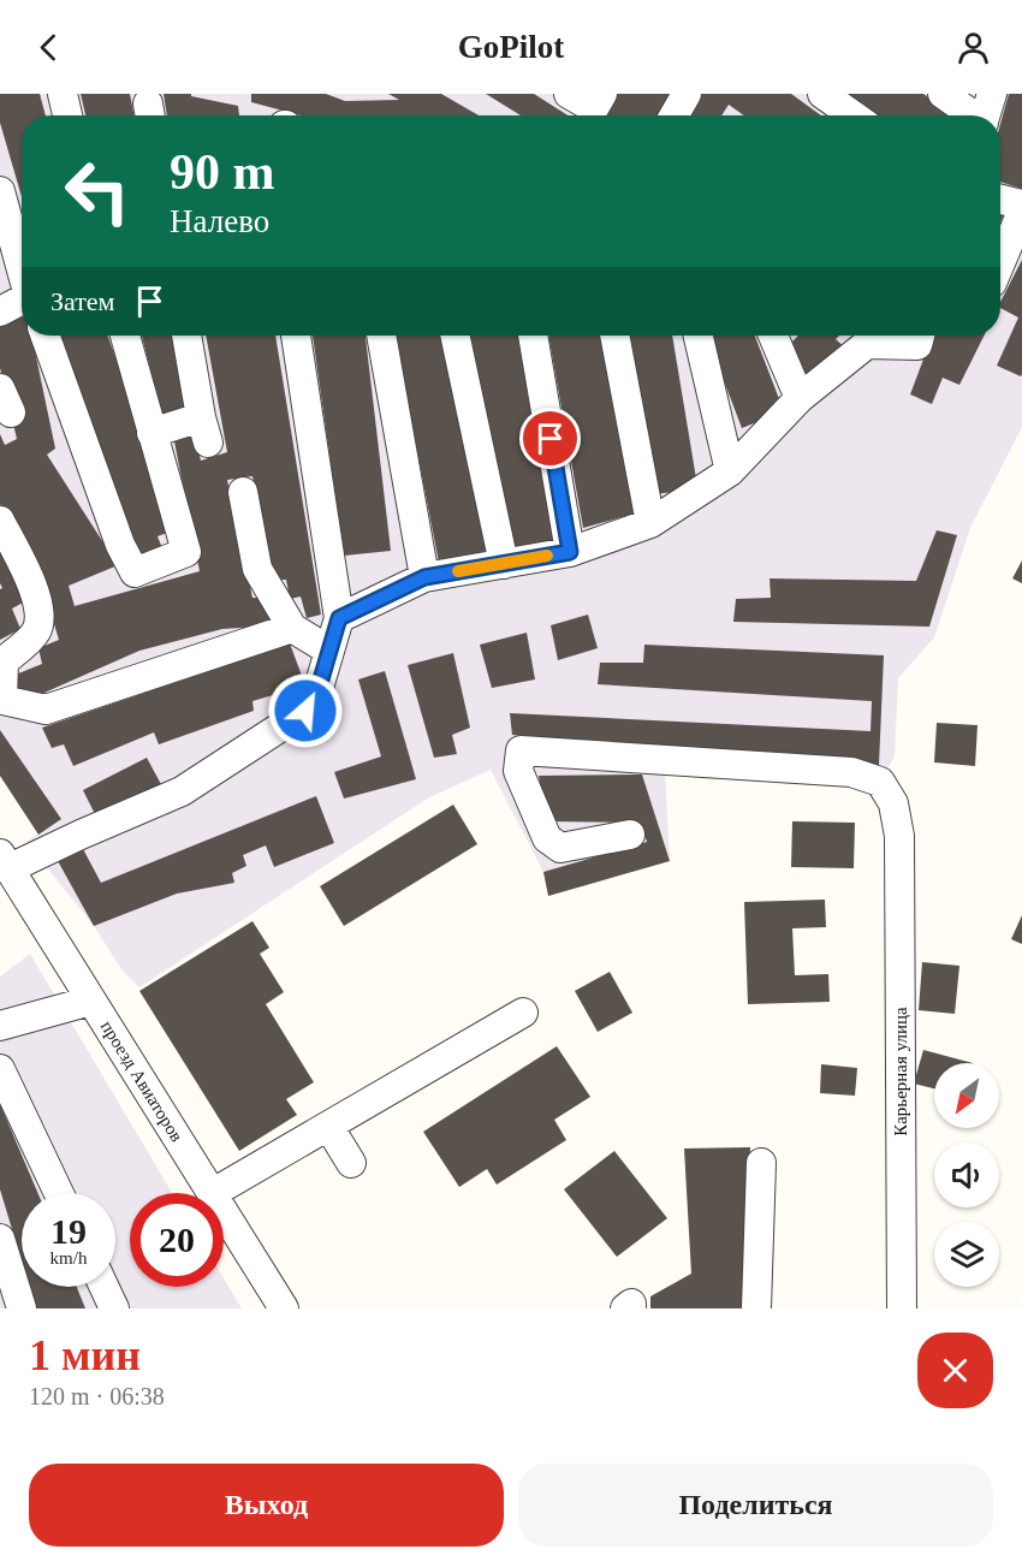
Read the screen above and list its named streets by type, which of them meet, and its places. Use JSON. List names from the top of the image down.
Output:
{
  "streets": {
    "street": ["Карьерная улица", "проезд Авиаторов"]
  },
  "north": "bottom left",
  "page": {
    "header": "GoPilot",
    "turn": ["90 m", "Налево"],
    "then": "Затем",
    "speed": "19 km/h",
    "limit": "20",
    "heading": ["1 мин", "120 m · 06:38"],
    "buttons": ["Выход", "Поделиться"]
  }
}
